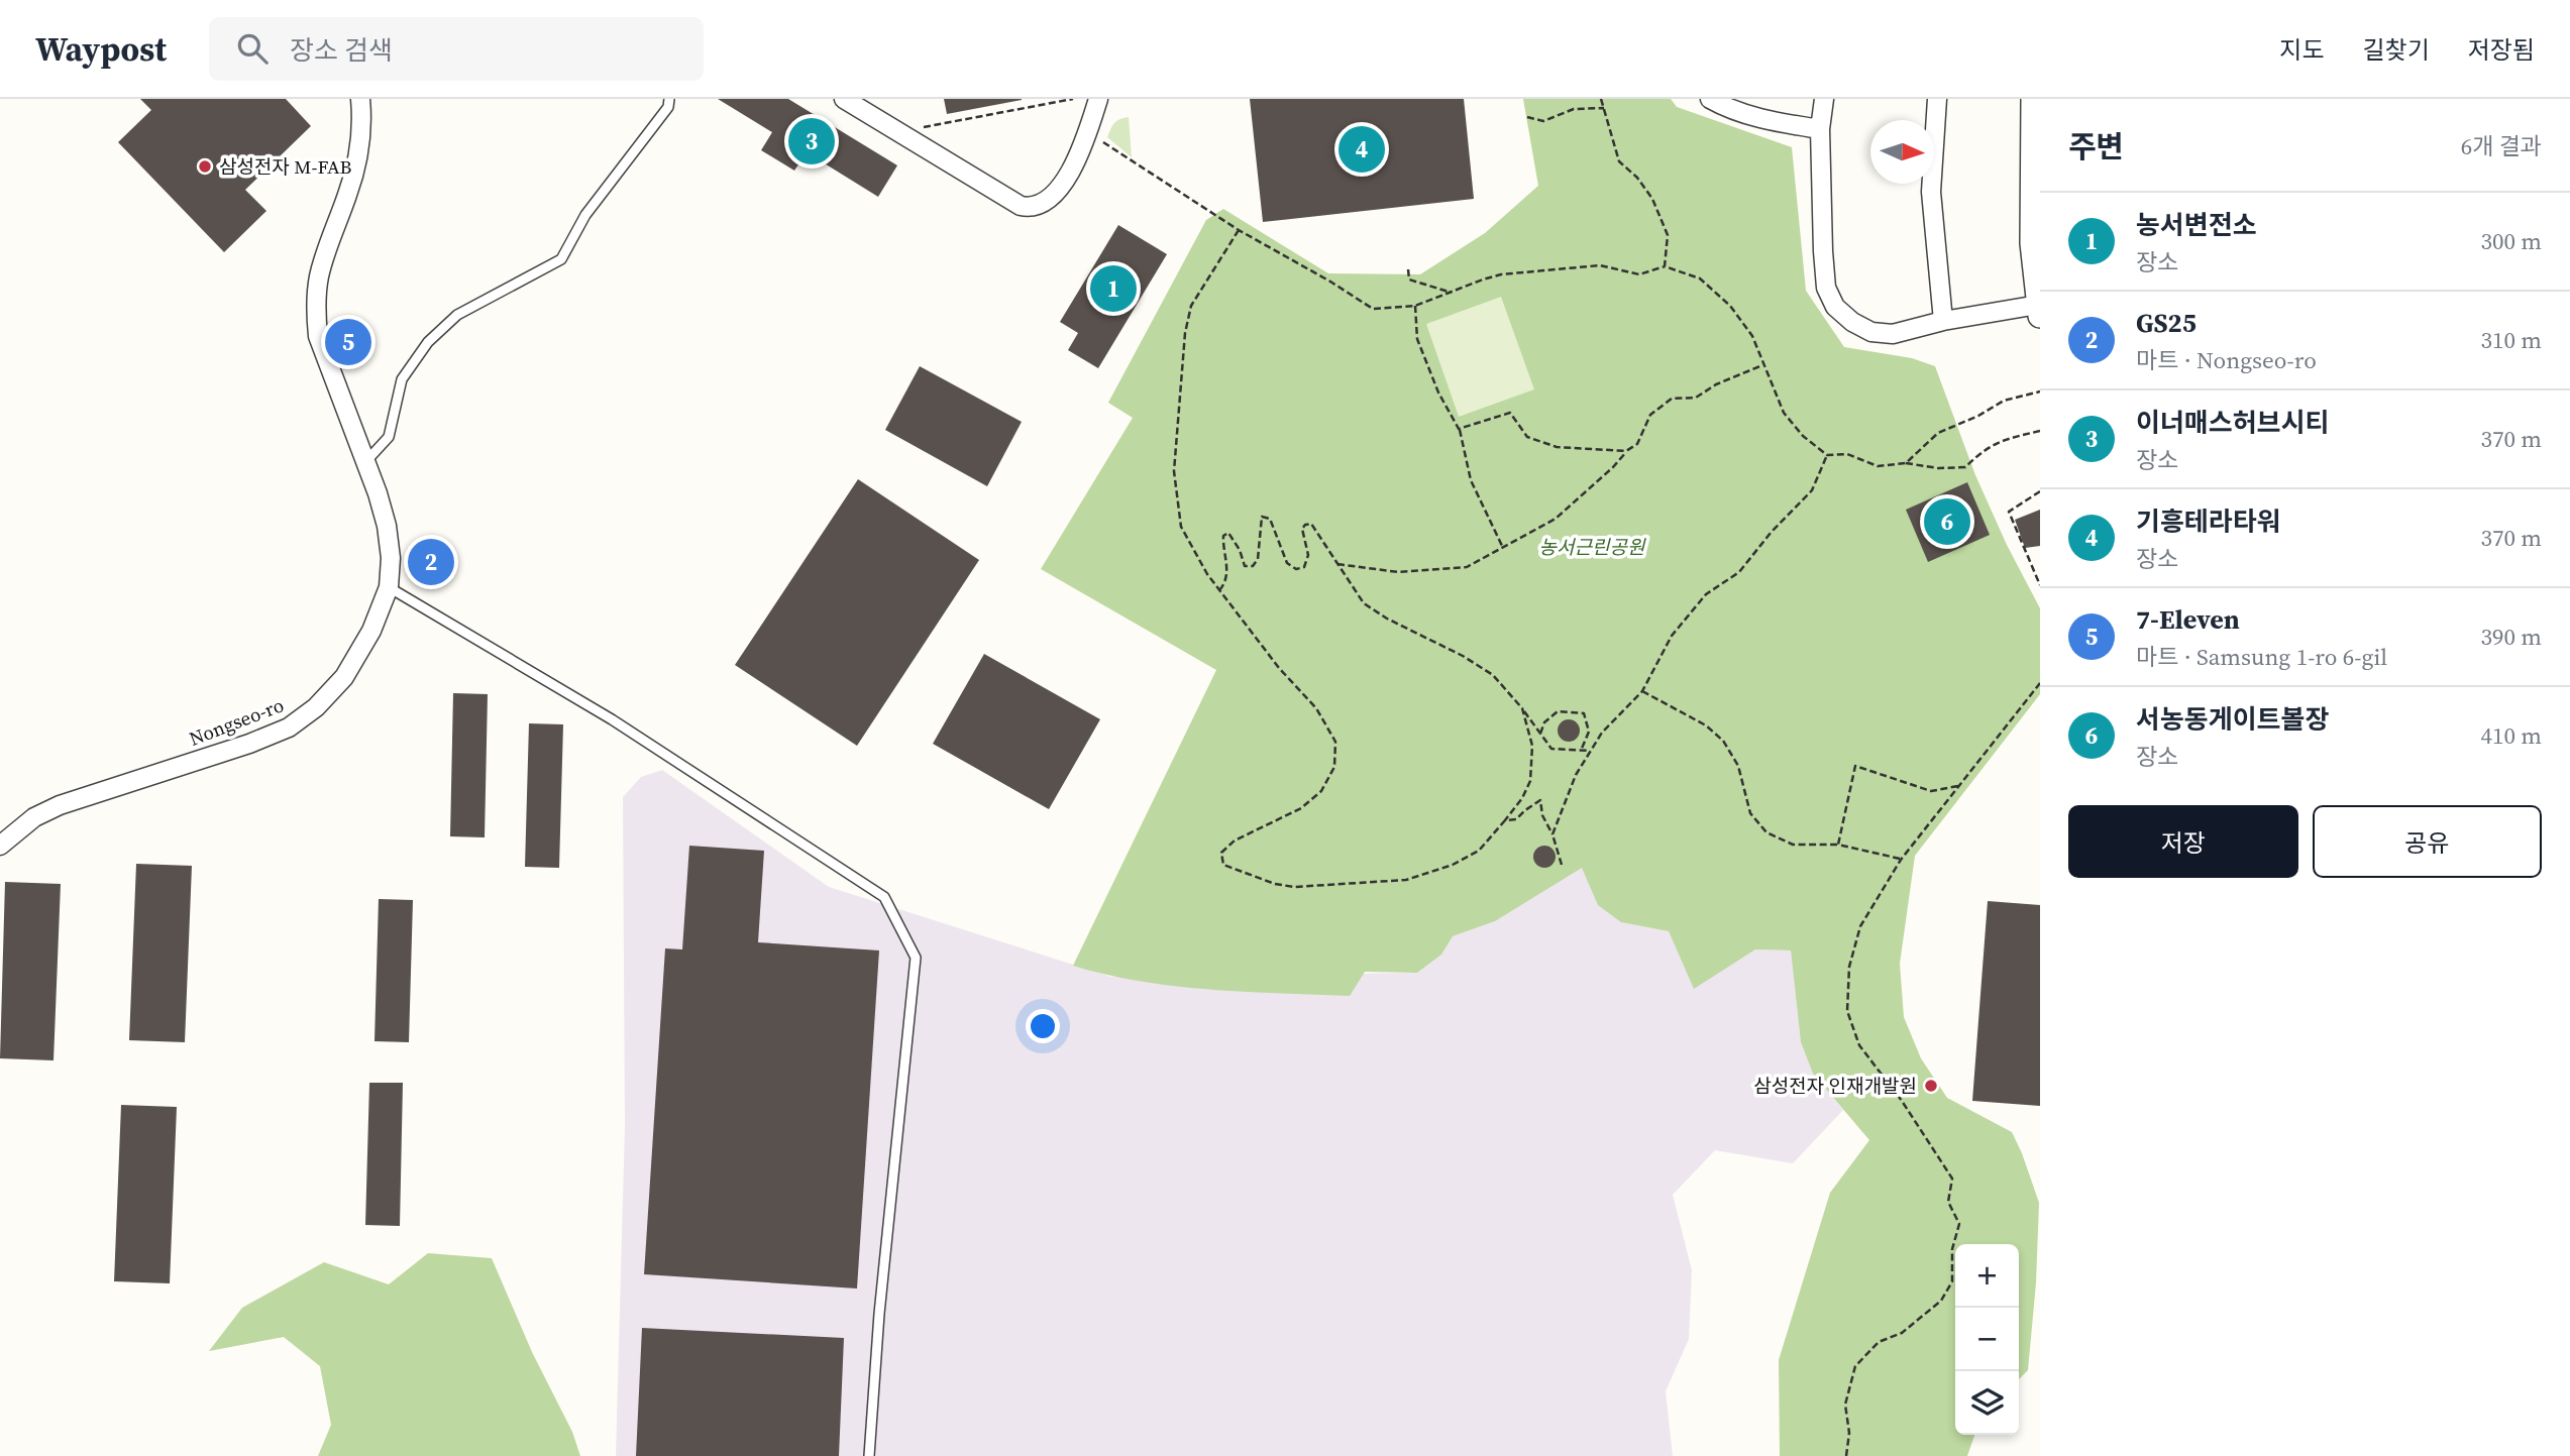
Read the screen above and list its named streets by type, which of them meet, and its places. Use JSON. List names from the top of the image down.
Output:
{
  "streets": {
    "street": ["Nongseo-ro"]
  },
  "parks": ["농서근린공원"],
  "places": ["삼성전자 M-FAB", "삼성전자 인재개발원"],
  "north": "right",
  "page": {
    "header": "Waypost",
    "search": "장소 검색",
    "nav": ["지도", "길찾기", "저장됨"],
    "heading": ["주변", "6개 결과"],
    "pins": [
      "3",
      "4",
      "1",
      "5",
      "6",
      "2"
    ],
    "list": [
      {
        "mark": "1",
        "name": "농서변전소",
        "note": "장소",
        "value": "300 m"
      },
      {
        "mark": "2",
        "name": "GS25",
        "note": "마트 · Nongseo-ro",
        "value": "310 m"
      },
      {
        "mark": "3",
        "name": "이너매스허브시티",
        "note": "장소",
        "value": "370 m"
      },
      {
        "mark": "4",
        "name": "기흥테라타워",
        "note": "장소",
        "value": "370 m"
      },
      {
        "mark": "5",
        "name": "7-Eleven",
        "note": "마트 · Samsung 1-ro 6-gil",
        "value": "390 m"
      },
      {
        "mark": "6",
        "name": "서농동게이트볼장",
        "note": "장소",
        "value": "410 m"
      }
    ],
    "buttons": ["저장", "공유"],
    "map_buttons": ["+", "−"]
  }
}
